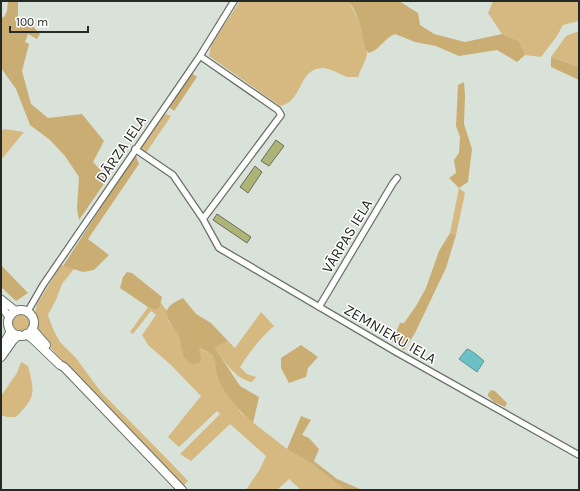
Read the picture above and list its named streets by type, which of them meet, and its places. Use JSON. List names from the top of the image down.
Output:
{
  "streets": {
    "street": ["DĀRZA IELA", "VĀRPAS IELA", "ZEMNIEKU IELA"]
  },
  "crossings": [
    ["DĀRZA IELA", "ZEMNIEKU IELA"],
    ["VĀRPAS IELA", "ZEMNIEKU IELA"]
  ],
  "scale_bar": "100 m"
}
